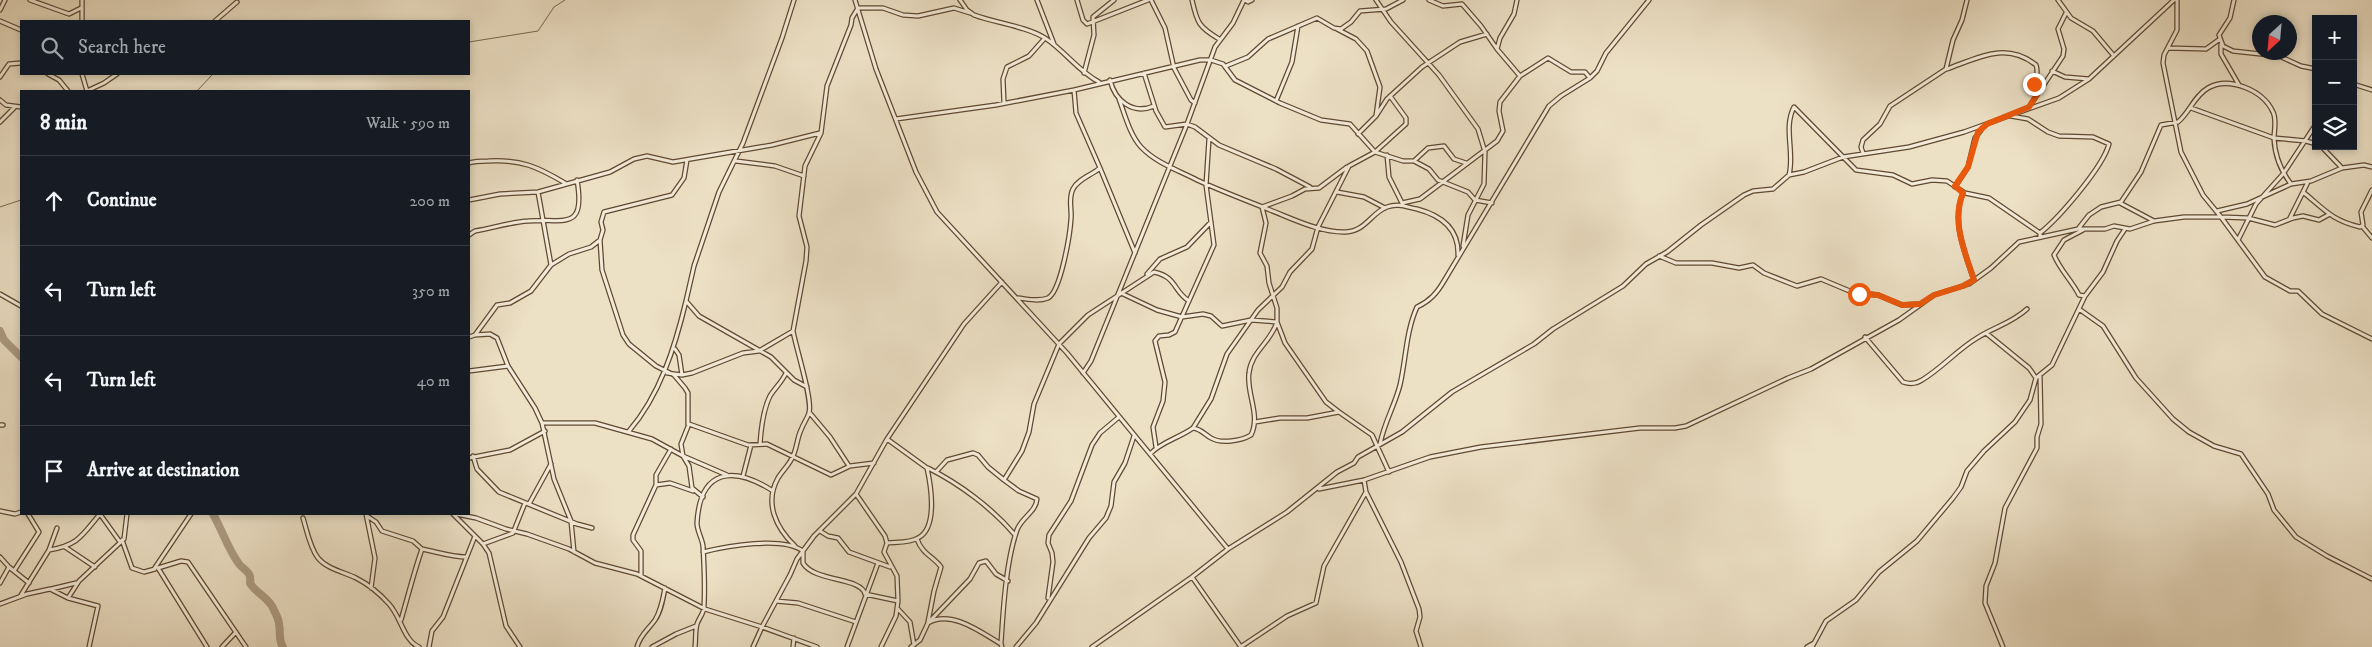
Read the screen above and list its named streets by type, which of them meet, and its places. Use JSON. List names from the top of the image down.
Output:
{
  "north": "bottom left",
  "page": {
    "map_buttons": ["+", "−"],
    "search": "Search here",
    "heading": ["8 min", "Walk · 590 m"],
    "list": [
      ["Continue", "200 m"],
      ["Turn left", "350 m"],
      ["Turn left", "40 m"],
      "Arrive at destination"
    ]
  }
}
